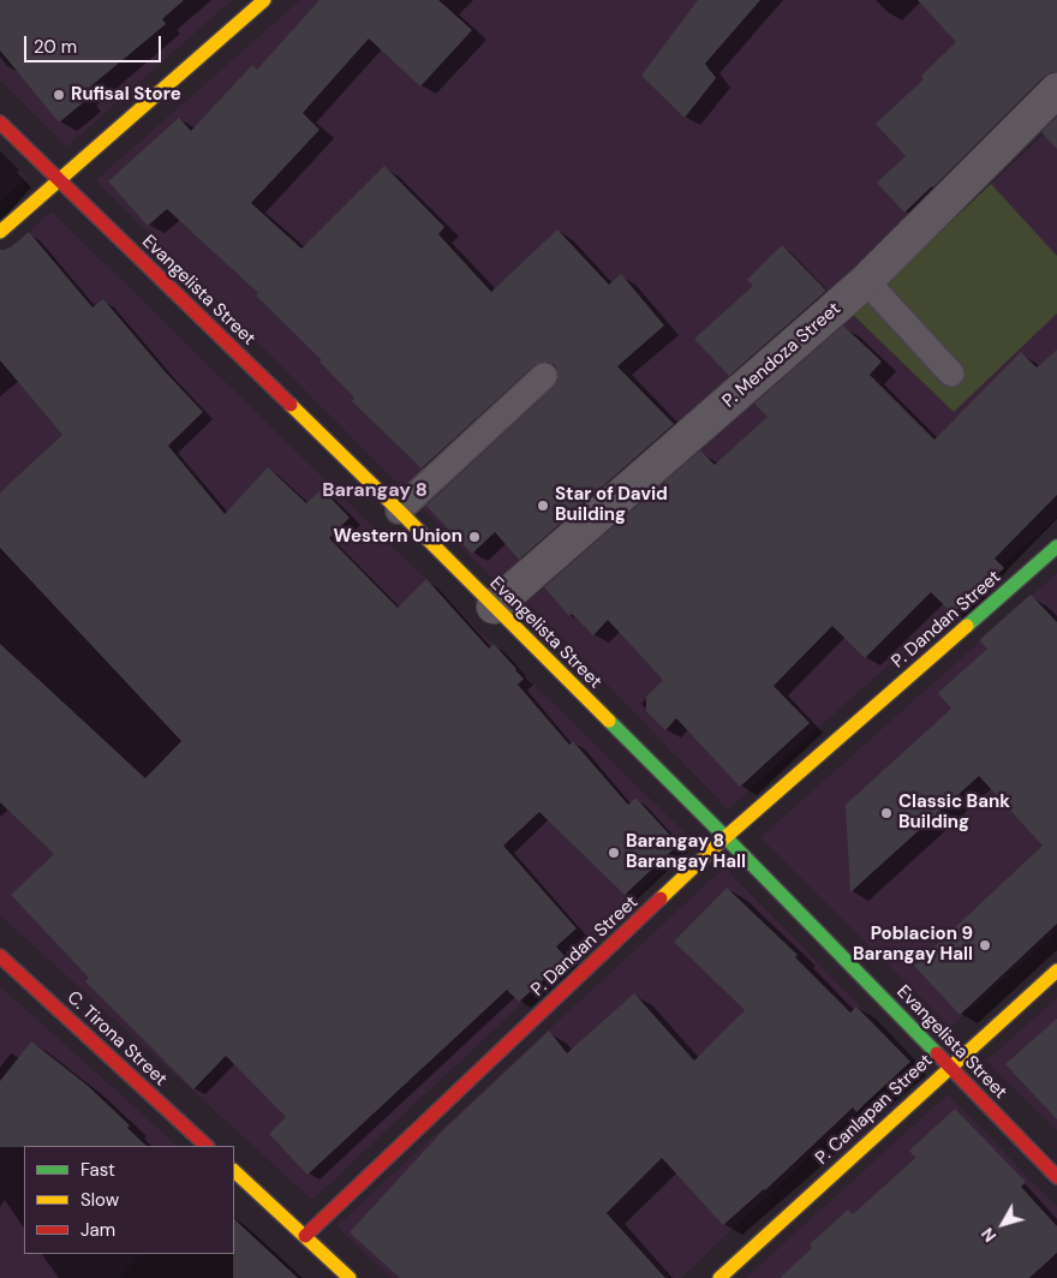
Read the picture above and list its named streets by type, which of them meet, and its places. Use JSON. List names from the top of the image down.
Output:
{
  "streets": {
    "street": [
      "Evangelista Street",
      "P. Mendoza Street",
      "P. Dandan Street",
      "C. Tirona Street",
      "P. Canlapan Street"
    ]
  },
  "crossings": [
    ["Evangelista Street", "P. Mendoza Street"],
    ["Evangelista Street", "P. Dandan Street"],
    ["Evangelista Street", "P. Canlapan Street"]
  ],
  "districts": ["Barangay 8"],
  "places": [
    "Rufisal Store",
    "Star of David Building",
    "Western Union",
    "Classic Bank Building",
    "Barangay 8 Barangay Hall",
    "Poblacion 9 Barangay Hall"
  ],
  "legend": ["Fast", "Slow", "Jam"],
  "scale_bar": "20 m",
  "north": "bottom left"
}
